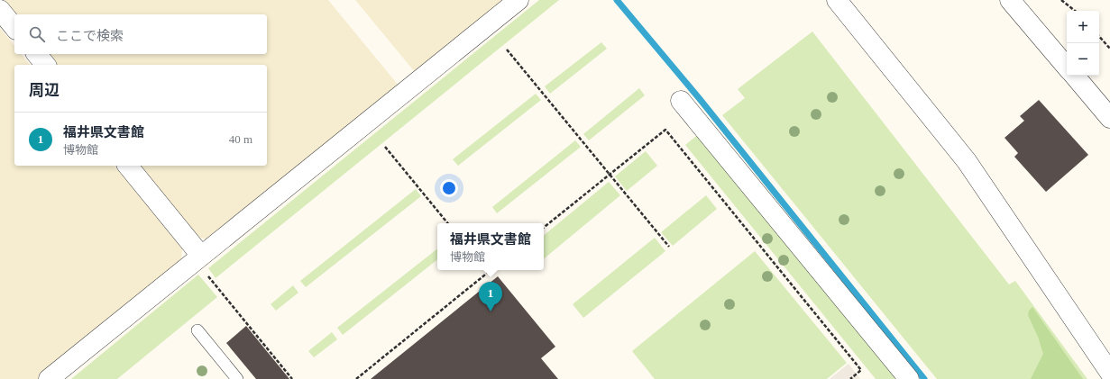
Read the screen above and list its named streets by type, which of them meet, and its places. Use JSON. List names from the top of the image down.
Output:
{
  "page": {
    "map_buttons": ["+", "−"],
    "search": "ここで検索",
    "heading": "周辺",
    "list": [
      {
        "mark": "1",
        "name": "福井県文書館",
        "note": "博物館",
        "value": "40 m"
      }
    ],
    "popup": ["福井県文書館", "博物館"],
    "pins": "1"
  }
}
